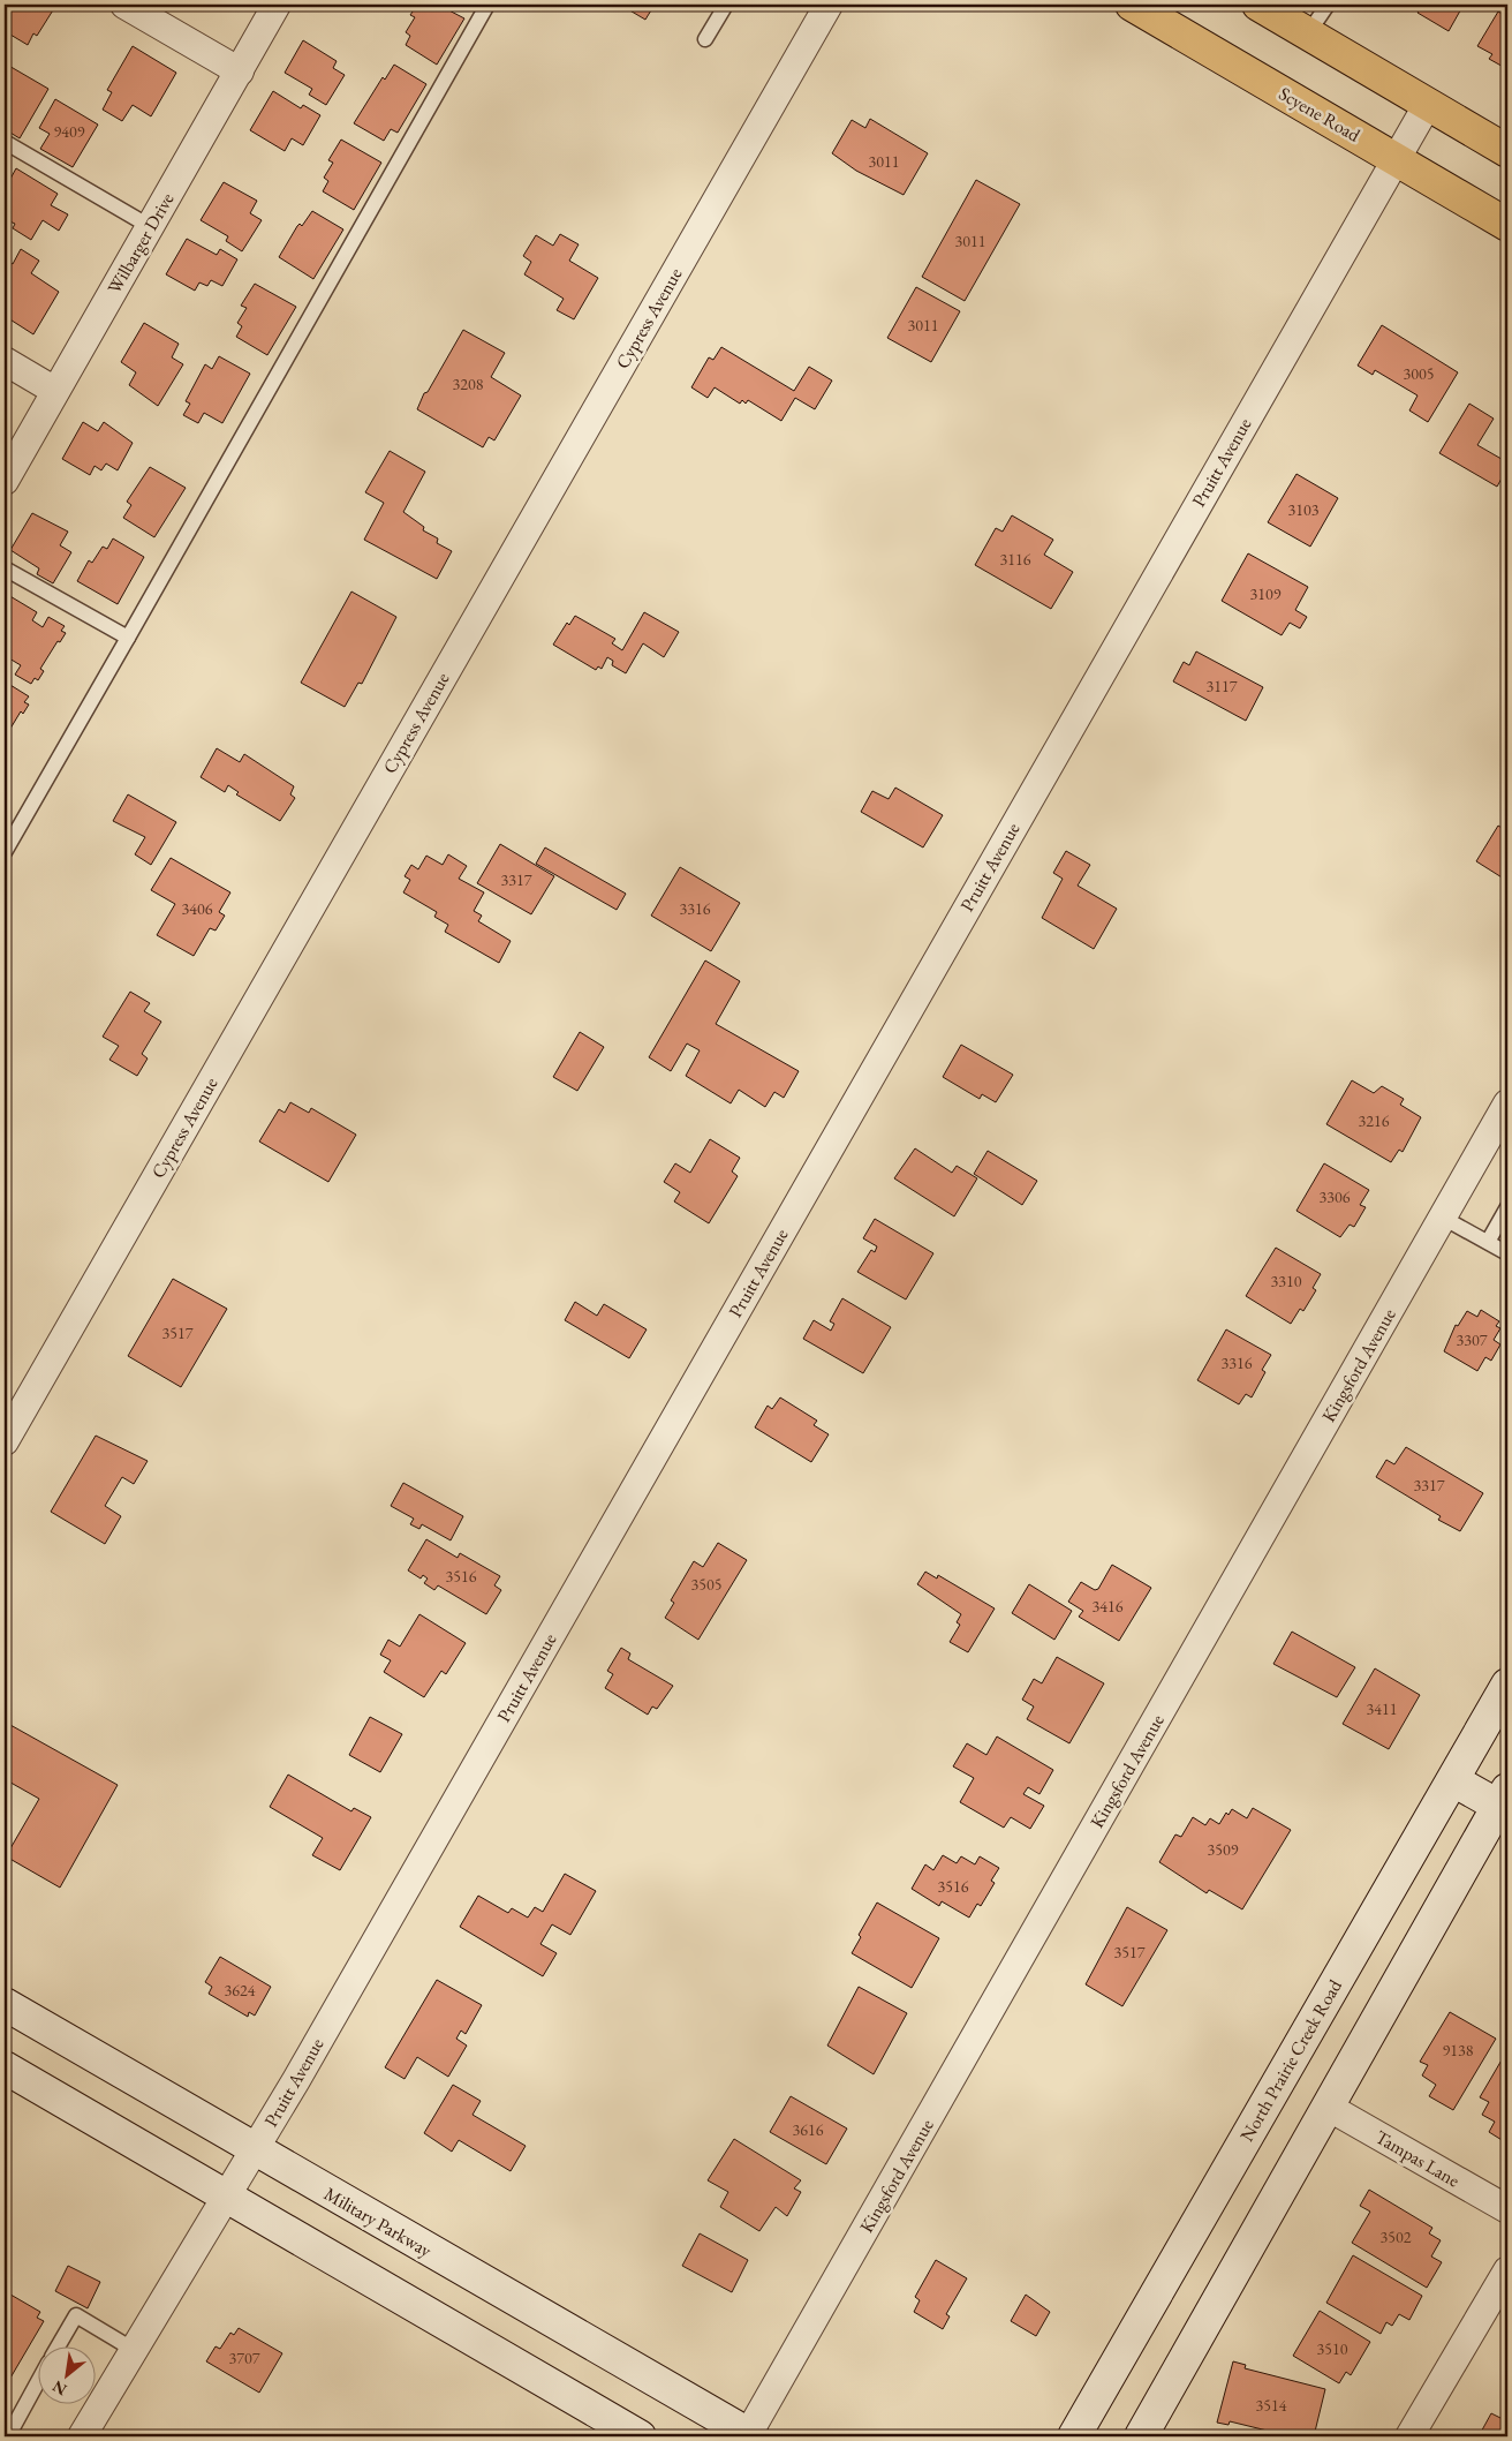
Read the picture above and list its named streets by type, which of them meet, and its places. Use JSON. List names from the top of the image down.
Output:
{
  "streets": {
    "main road": ["Scyene Road", "North Prairie Creek Road", "Military Parkway"],
    "street": [
      "Wilbarger Drive",
      "Cypress Avenue",
      "Pruitt Avenue",
      "Kingsford Avenue",
      "Tampas Lane"
    ]
  },
  "crossings": [
    ["Scyene Road", "Pruitt Avenue"],
    ["Pruitt Avenue", "Military Parkway"],
    ["Kingsford Avenue", "Military Parkway"]
  ],
  "house_numbers": [
    "9409",
    "3011",
    "3011",
    "3011",
    "3005",
    "3208",
    "3103",
    "3116",
    "3109",
    "3117",
    "3317",
    "3406",
    "3316",
    "3216",
    "3306",
    "3310",
    "3517",
    "3307",
    "3316",
    "3317",
    "3516",
    "3505",
    "3416",
    "3411",
    "3509",
    "3516",
    "3517",
    "3624",
    "9138",
    "3616",
    "3502",
    "3510",
    "3707",
    "3514"
  ],
  "north": "bottom left"
}
